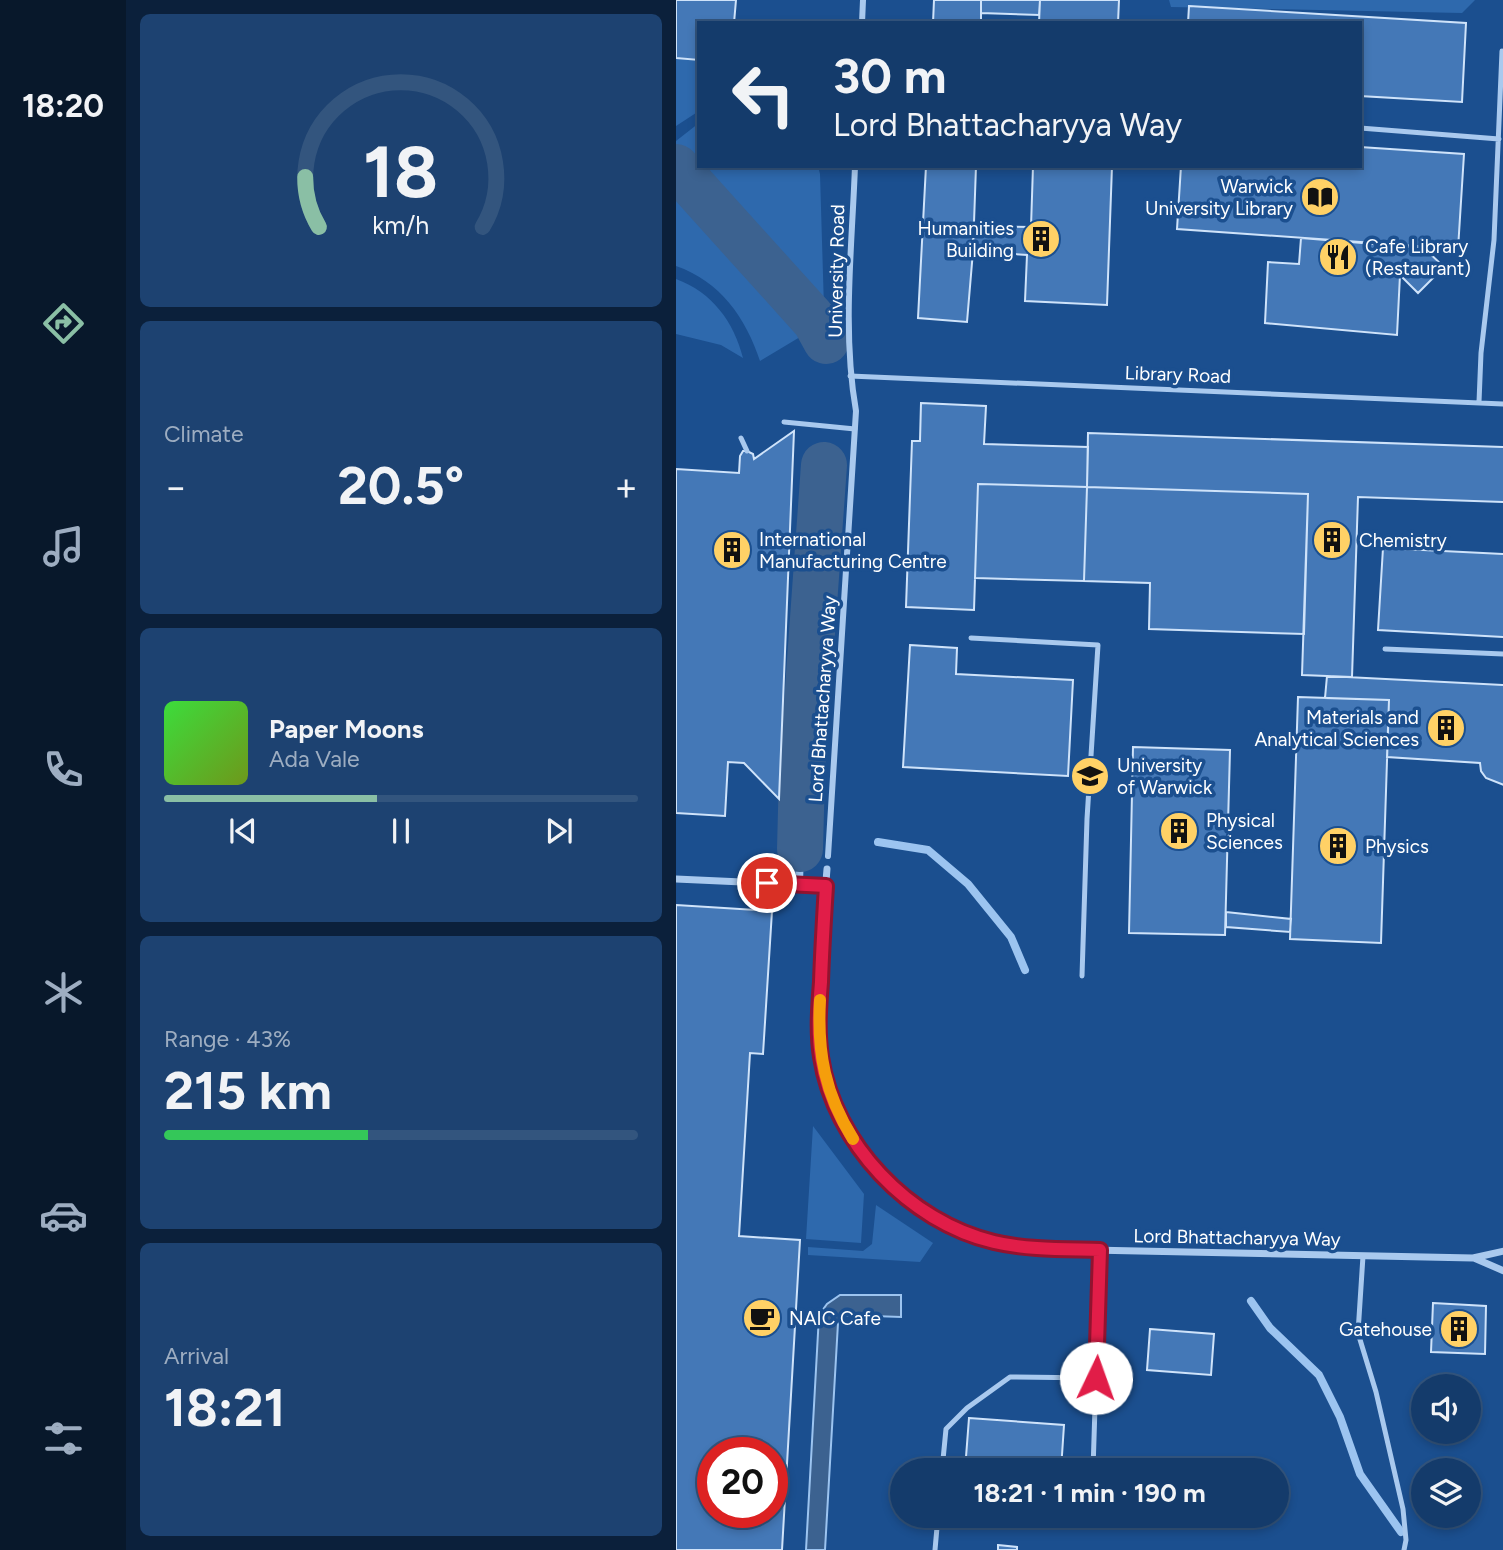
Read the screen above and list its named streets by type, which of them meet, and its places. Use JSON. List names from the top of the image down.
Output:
{
  "streets": {
    "street": ["University Road", "Lord Bhattacharyya Way"],
    "lane": ["Library Road"]
  },
  "crossings": [
    ["University Road", "Library Road"],
    ["University Road", "Lord Bhattacharyya Way"],
    ["Library Road", "Lord Bhattacharyya Way"]
  ],
  "places": {
    "library": ["Warwick University Library"],
    "building": [
      "Humanities Building",
      "Chemistry",
      "International Manufacturing Centre",
      "Materials and Analytical Sciences",
      "Physical Sciences",
      "Physics",
      "Gatehouse"
    ],
    "restaurant": ["Cafe Library (Restaurant)"],
    "school or university": ["University of Warwick"],
    "cafe": ["NAIC Cafe"]
  },
  "page": {
    "tabs": "18:20",
    "turn": ["30 m", "Lord Bhattacharyya Way"],
    "tile": [
      "Climate",
      ["Range · 43%", "215 km"],
      ["Arrival", "18:21"]
    ],
    "heat": ["−", "20.5°", "+"],
    "song": ["Paper Moons", "Ada Vale"],
    "limit": "20",
    "trip": "18:21 · 1 min · 190 m",
    "gauge": ["18", "km/h"]
  }
}
